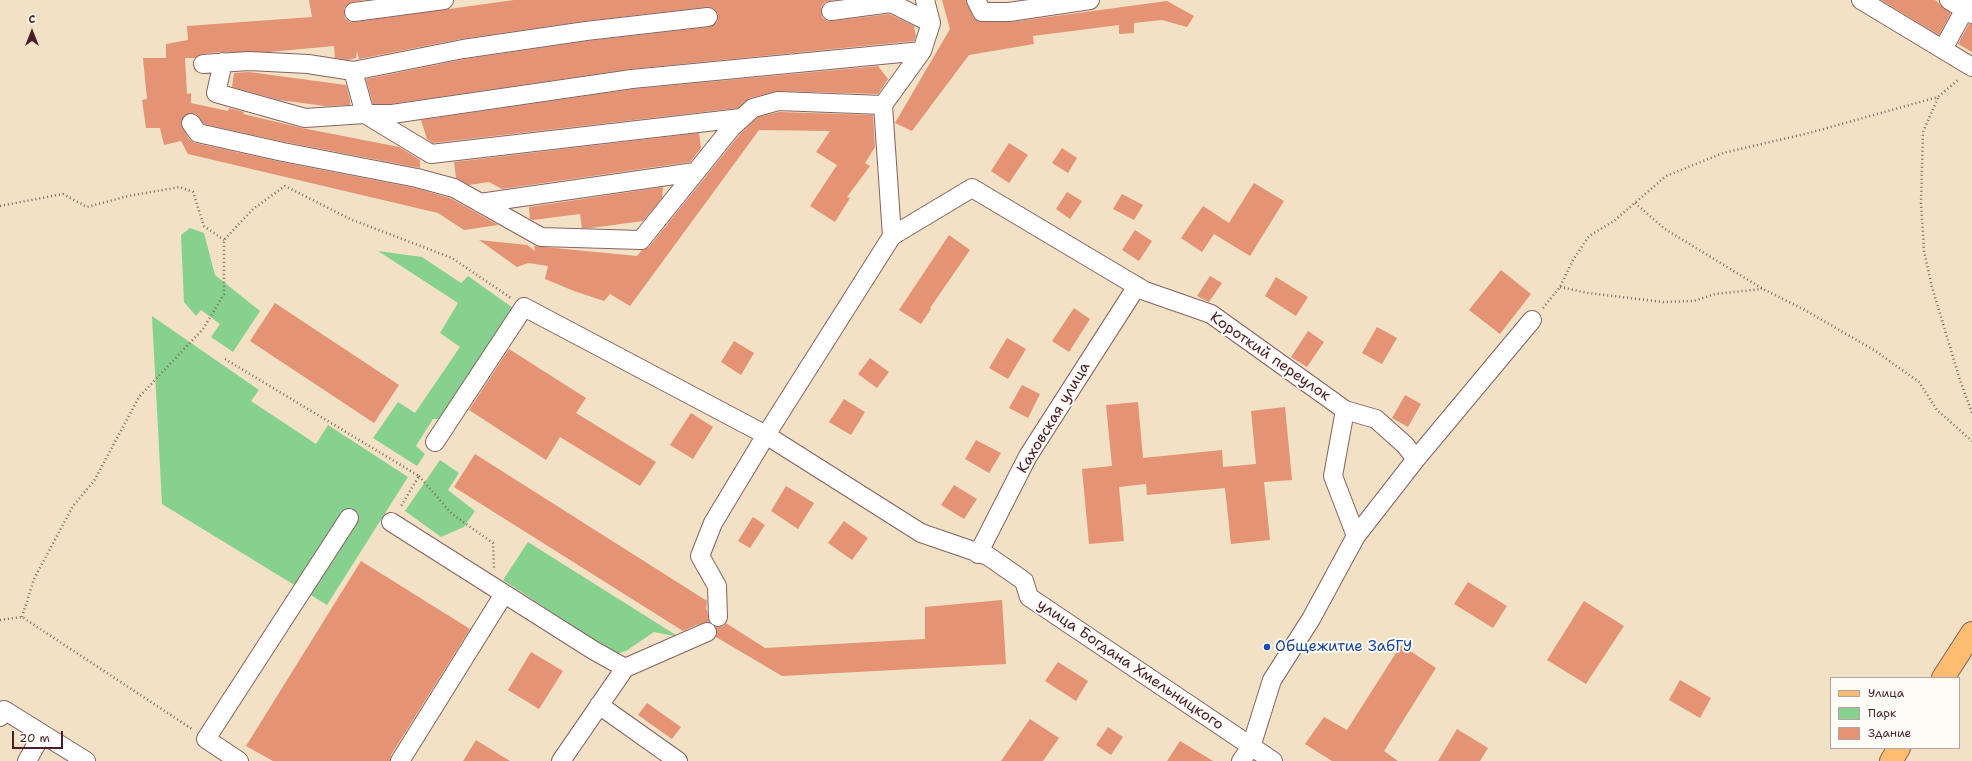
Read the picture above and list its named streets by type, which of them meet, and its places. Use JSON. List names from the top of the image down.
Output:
{
  "streets": {
    "street": ["Короткий переулок", "Каховская улица", "улица Богдана Хмельницкого"]
  },
  "crossings": [
    ["Короткий переулок", "Каховская улица"],
    ["Каховская улица", "улица Богдана Хмельницкого"]
  ],
  "places": ["Общежитие ЗабГУ"],
  "legend": ["Улица", "Парк", "Здание"],
  "scale_bar": "20 m",
  "north": "top"
}
